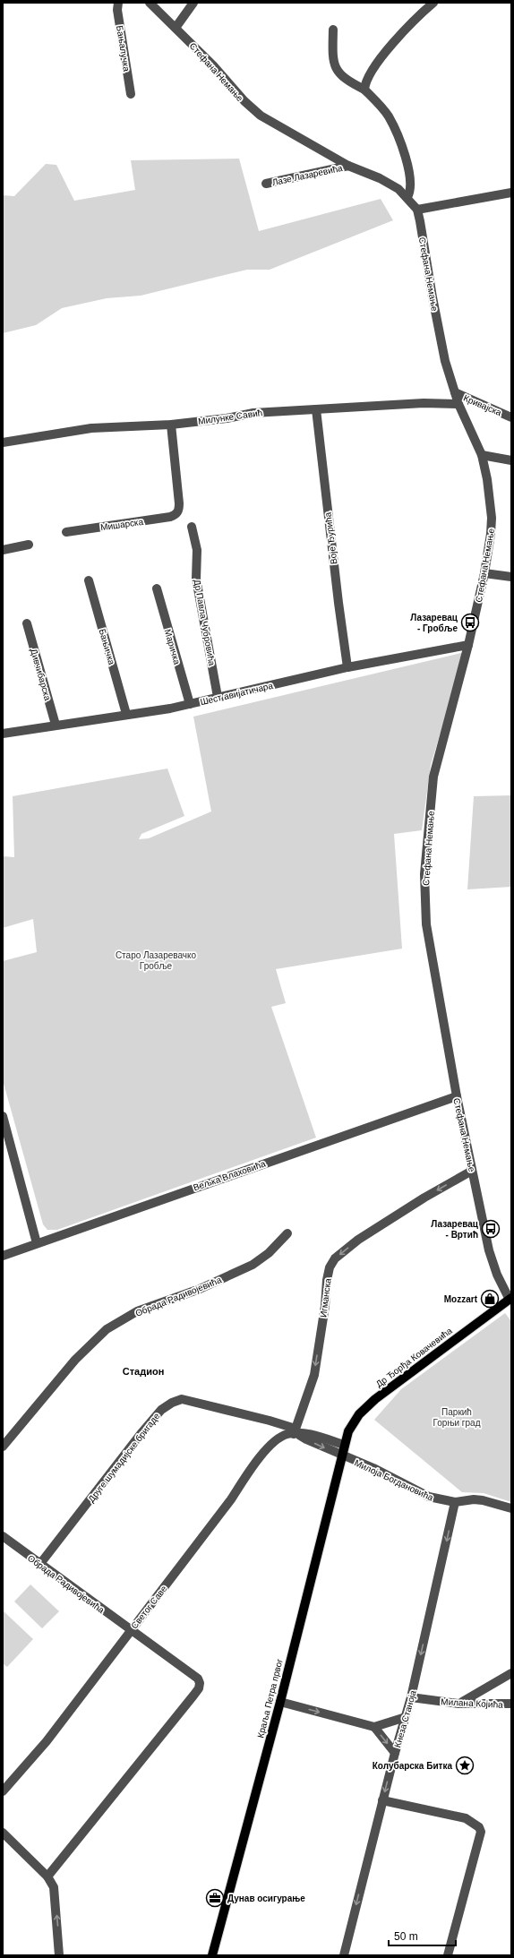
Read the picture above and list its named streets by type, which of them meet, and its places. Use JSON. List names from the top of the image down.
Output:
{
  "streets": {
    "main road": ["Др Ђорђа Ковачевића", "Краља Петра првог"],
    "street": [
      "Бањалучка",
      "Стефана Немање",
      "Лазе Лазаревића",
      "Кривајска",
      "Милунке Савић",
      "Мишарска",
      "Воје Ђурића",
      "Др Павла Чубровића",
      "Бањичка",
      "Маричка",
      "Дивчибарска",
      "Шест авијатичара",
      "Вељка Влаховића",
      "Обрада Радивојевића",
      "Игманска",
      "Друге шумадијске бригаде",
      "Милоја Богдановића",
      "Светог Саве",
      "Милана Којића",
      "Кнеза Станоја"
    ]
  },
  "crossings": [
    ["Стефана Немање", "Лазе Лазаревића"],
    ["Стефана Немање", "Кривајска"],
    ["Стефана Немање", "Милунке Савић"],
    ["Стефана Немање", "Шест авијатичара"],
    ["Стефана Немање", "Вељка Влаховића"],
    ["Стефана Немање", "Игманска"],
    ["Стефана Немање", "Др Ђорђа Ковачевића"],
    ["Милунке Савић", "Мишарска"],
    ["Милунке Савић", "Воје Ђурића"],
    ["Воје Ђурића", "Шест авијатичара"],
    ["Др Павла Чубровића", "Шест авијатичара"],
    ["Бањичка", "Шест авијатичара"],
    ["Маричка", "Шест авијатичара"],
    ["Дивчибарска", "Шест авијатичара"],
    ["Обрада Радивојевића", "Друге шумадијске бригаде"],
    ["Обрада Радивојевића", "Светог Саве"],
    ["Игманска", "Друге шумадијске бригаде"],
    ["Игманска", "Светог Саве"],
    ["Др Ђорђа Ковачевића", "Друге шумадијске бригаде"],
    ["Др Ђорђа Ковачевића", "Краља Петра првог"],
    ["Друге шумадијске бригаде", "Милоја Богдановића"],
    ["Друге шумадијске бригаде", "Светог Саве"],
    ["Друге шумадијске бригаде", "Краља Петра првог"],
    ["Милоја Богдановића", "Краља Петра првог"],
    ["Милоја Богдановића", "Кнеза Станоја"],
    ["Милана Којића", "Кнеза Станоја"]
  ],
  "one_way": ["Игманска", "Кнеза Станоја"],
  "districts": ["Стадион"],
  "parks": ["Старо Лазаревачко Гробље", "Паркић Горњи град"],
  "places": {
    "bus stop": ["Лазаревац - Гробље", "Лазаревац - Вртић"],
    "shop": ["Mozzart"],
    "place": ["Колубарска Битка"],
    "office": ["Дунав осигурање"]
  },
  "scale_bar": "50 m"
}
